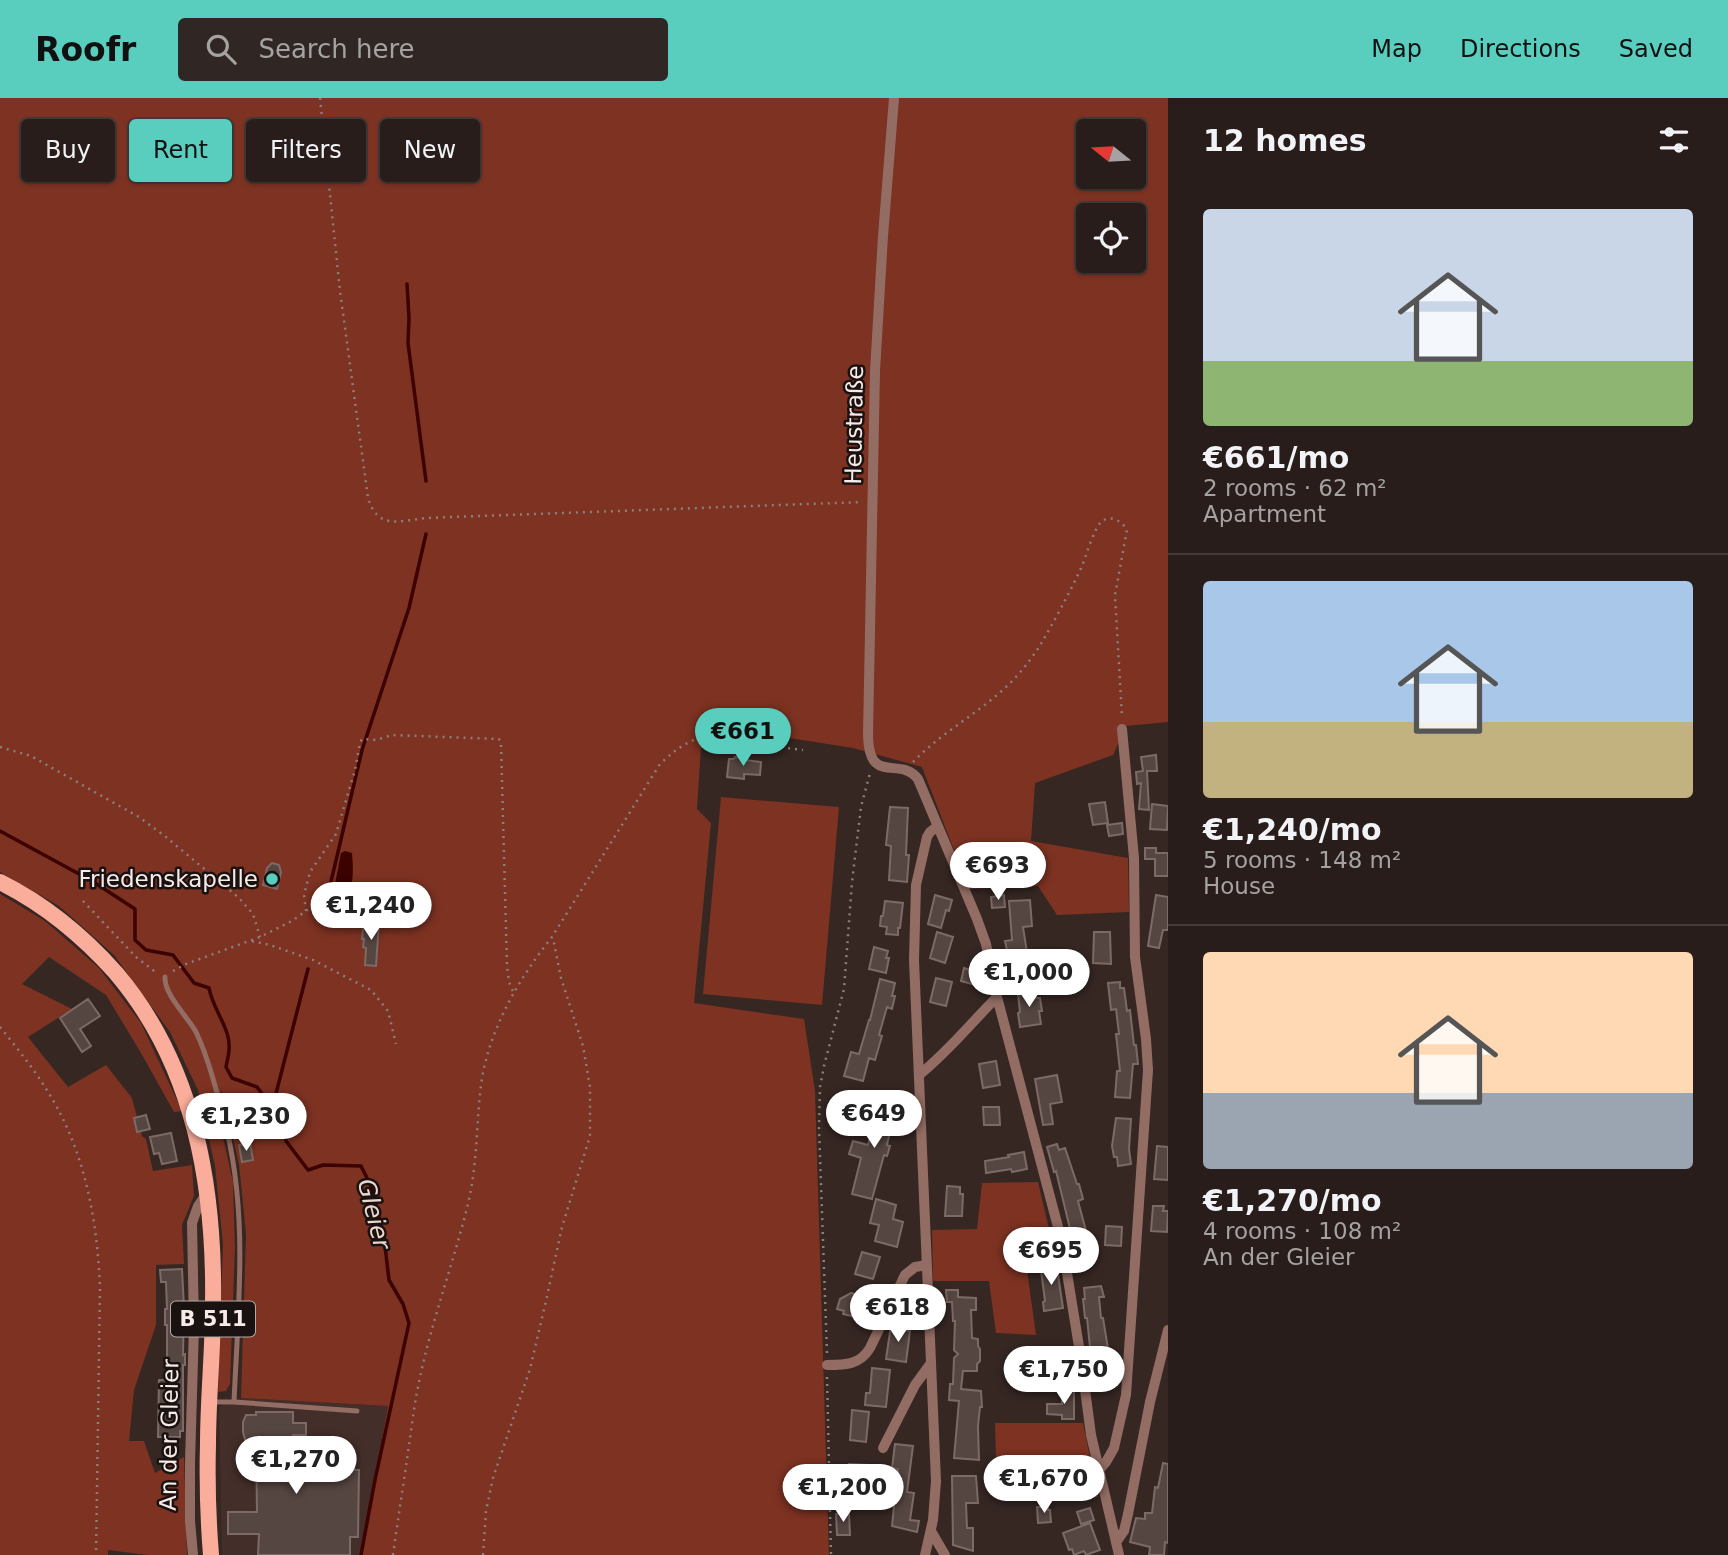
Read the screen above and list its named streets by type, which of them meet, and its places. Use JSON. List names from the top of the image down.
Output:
{
  "streets": {
    "main road": ["B 511", "An der Gleier"],
    "street": ["Heustraße"]
  },
  "water": ["Gleier"],
  "places": ["Friedenskapelle"],
  "north": "left",
  "page": {
    "header": "Roofr",
    "search": "Search here",
    "nav": ["Map", "Directions", "Saved"],
    "heading": "12 homes",
    "chip": [
      "Buy",
      "Rent",
      "Filters",
      "New"
    ],
    "list": [
      {
        "name": "€661/mo",
        "note": "2 rooms · 62 m² · Apartment"
      },
      {
        "name": "€1,240/mo",
        "note": "5 rooms · 148 m² · House"
      },
      {
        "name": "€1,270/mo",
        "note": "4 rooms · 108 m² · An der Gleier"
      }
    ],
    "price": [
      "€661",
      "€693",
      "€1,240",
      "€1,000",
      "€649",
      "€1,230",
      "€695",
      "€618",
      "€1,750",
      "€1,270",
      "€1,670",
      "€1,200"
    ]
  }
}
